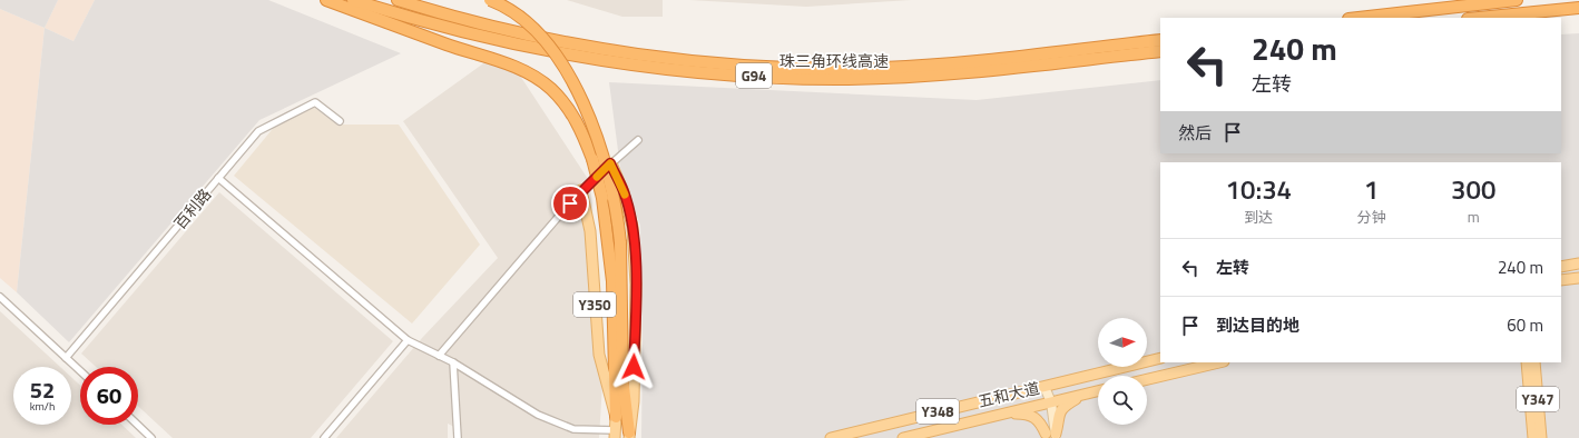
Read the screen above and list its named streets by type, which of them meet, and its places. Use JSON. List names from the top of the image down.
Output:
{
  "streets": {
    "highway": ["珠三角环线高速", "G94"],
    "main road": [
      "Y350",
      "五和大道",
      "Y347",
      "Y348"
    ],
    "street": ["百利路"]
  },
  "north": "right",
  "page": {
    "turn": ["240 m", "左转"],
    "then": "然后",
    "eta": [
      "10:34",
      "到达",
      "1",
      "分钟",
      "300",
      "m"
    ],
    "list": [
      {
        "name": "左转",
        "value": "240 m"
      },
      {
        "name": "到达目的地",
        "value": "60 m"
      }
    ],
    "speed": "52 km/h",
    "limit": "60"
  }
}
